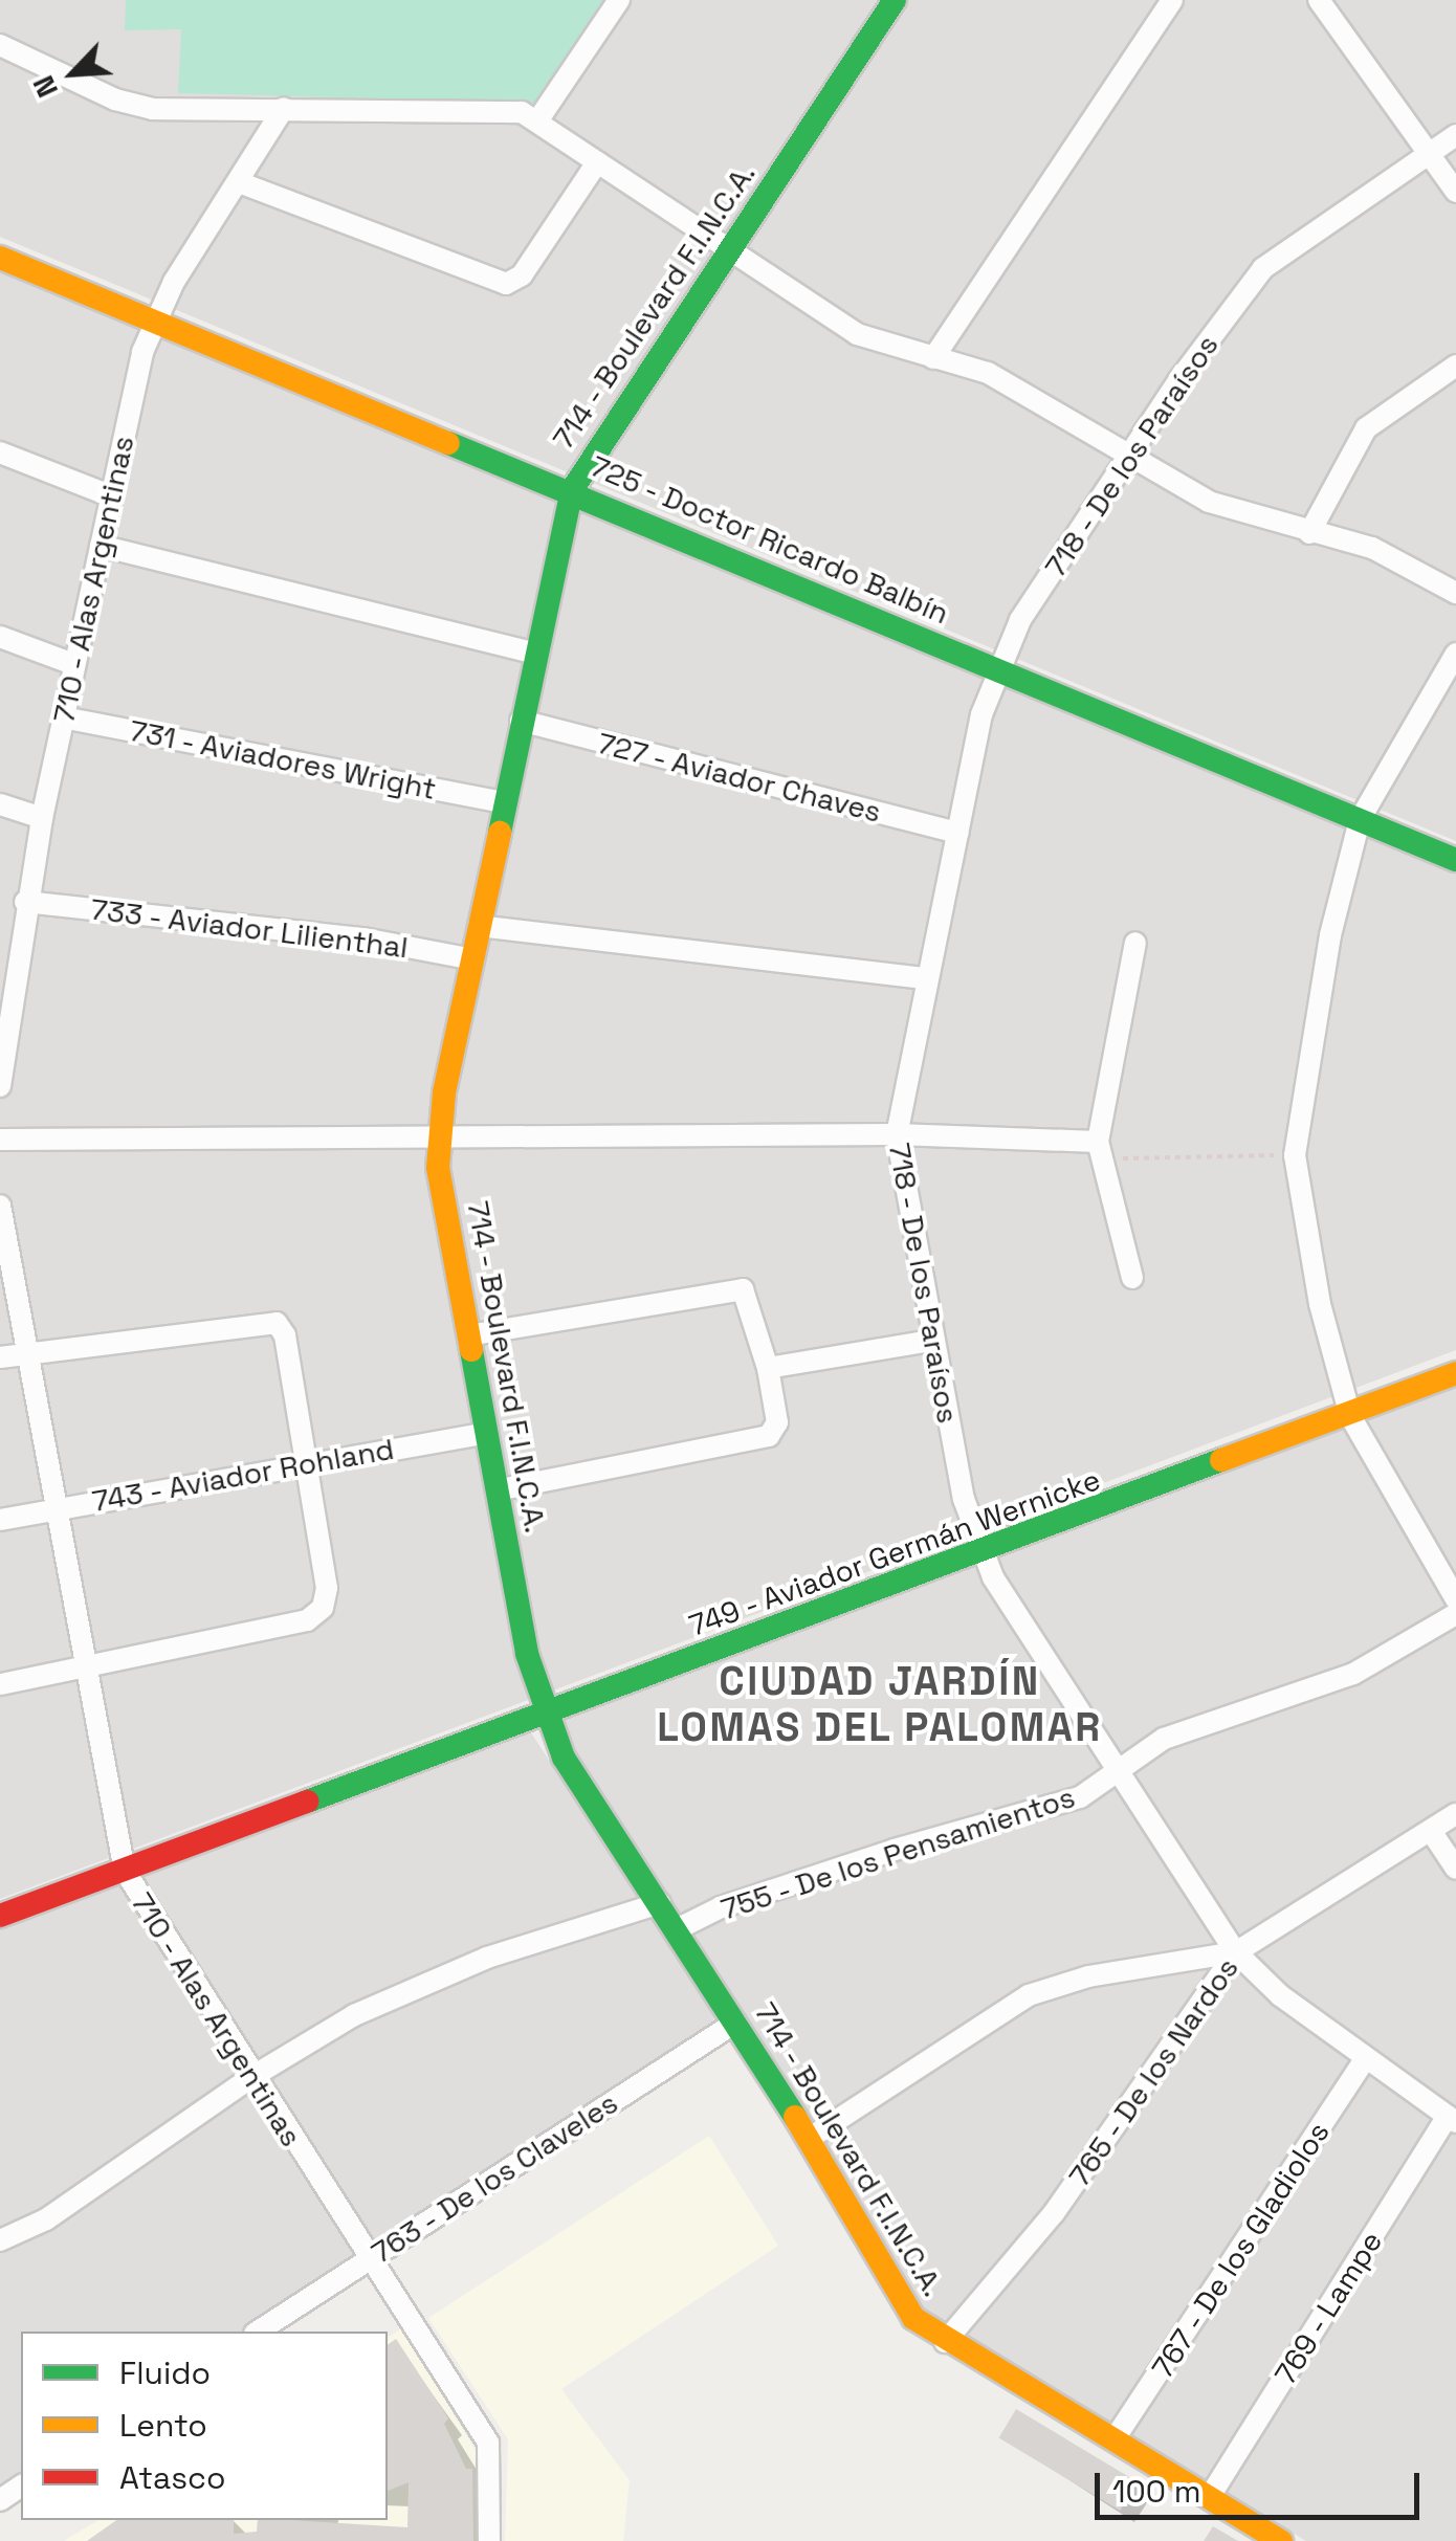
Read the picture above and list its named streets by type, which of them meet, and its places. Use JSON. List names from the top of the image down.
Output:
{
  "streets": {
    "street": [
      "714 - Boulevard F.I.N.C.A.",
      "718 - De los Paraísos",
      "725 - Doctor Ricardo Balbín",
      "710 - Alas Argentinas",
      "731 - Aviadores Wright",
      "727 - Aviador Chaves",
      "733 - Aviador Lilienthal",
      "743 - Aviador Rohland",
      "749 - Aviador Germán Wernicke",
      "755 - De los Pensamientos",
      "765 - De los Nardos",
      "763 - De los Claveles",
      "767 - De los Gladiolos",
      "769 - Lampe"
    ]
  },
  "crossings": [
    ["714 - Boulevard F.I.N.C.A.", "725 - Doctor Ricardo Balbín"],
    ["714 - Boulevard F.I.N.C.A.", "731 - Aviadores Wright"],
    ["714 - Boulevard F.I.N.C.A.", "727 - Aviador Chaves"],
    ["714 - Boulevard F.I.N.C.A.", "733 - Aviador Lilienthal"],
    ["714 - Boulevard F.I.N.C.A.", "743 - Aviador Rohland"],
    ["714 - Boulevard F.I.N.C.A.", "749 - Aviador Germán Wernicke"],
    ["714 - Boulevard F.I.N.C.A.", "755 - De los Pensamientos"],
    ["714 - Boulevard F.I.N.C.A.", "765 - De los Nardos"],
    ["714 - Boulevard F.I.N.C.A.", "763 - De los Claveles"],
    ["714 - Boulevard F.I.N.C.A.", "767 - De los Gladiolos"],
    ["714 - Boulevard F.I.N.C.A.", "769 - Lampe"],
    ["718 - De los Paraísos", "725 - Doctor Ricardo Balbín"],
    ["718 - De los Paraísos", "727 - Aviador Chaves"],
    ["718 - De los Paraísos", "749 - Aviador Germán Wernicke"],
    ["718 - De los Paraísos", "755 - De los Pensamientos"],
    ["718 - De los Paraísos", "765 - De los Nardos"],
    ["718 - De los Paraísos", "767 - De los Gladiolos"],
    ["718 - De los Paraísos", "769 - Lampe"],
    ["725 - Doctor Ricardo Balbín", "710 - Alas Argentinas"],
    ["710 - Alas Argentinas", "731 - Aviadores Wright"],
    ["710 - Alas Argentinas", "733 - Aviador Lilienthal"],
    ["710 - Alas Argentinas", "743 - Aviador Rohland"],
    ["710 - Alas Argentinas", "749 - Aviador Germán Wernicke"],
    ["710 - Alas Argentinas", "763 - De los Claveles"]
  ],
  "districts": ["CIUDAD JARDÍN LOMAS DEL PALOMAR"],
  "legend": ["Fluido", "Lento", "Atasco"],
  "scale_bar": "100 m",
  "north": "bottom left"
}
